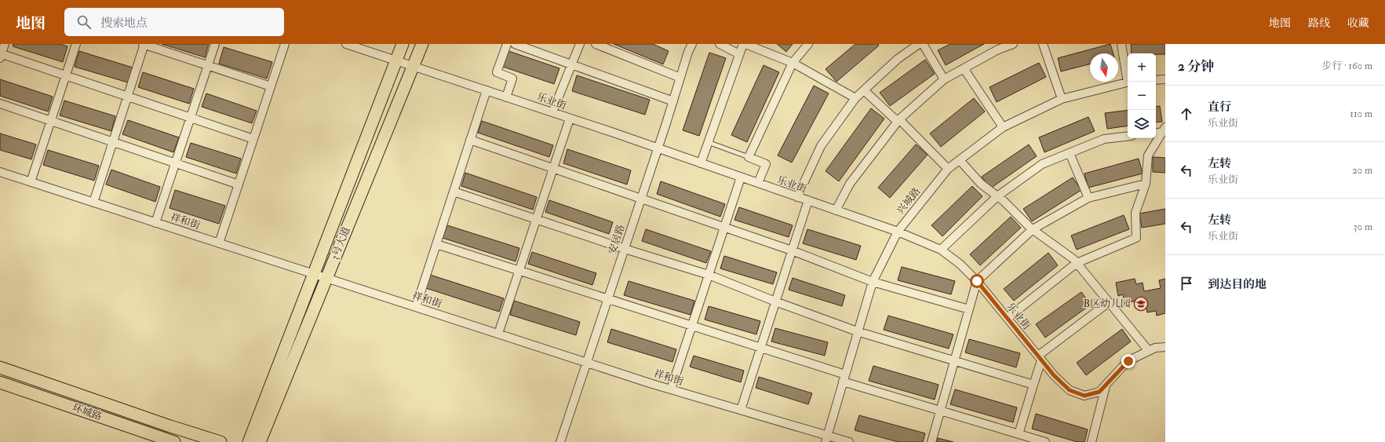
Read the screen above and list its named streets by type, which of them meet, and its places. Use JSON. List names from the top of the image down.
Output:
{
  "streets": {
    "main road": ["3号大道", "环城路"],
    "street": [
      "乐业街",
      "兴城路",
      "祥和街",
      "安居路"
    ]
  },
  "crossings": [
    ["乐业街", "兴城路"],
    ["乐业街", "安居路"],
    ["乐业街", "3号大道"],
    ["兴城路", "祥和街"],
    ["祥和街", "安居路"],
    ["祥和街", "3号大道"]
  ],
  "places": {
    "school or university": ["B区幼儿园"]
  },
  "north": "bottom",
  "page": {
    "header": "地图",
    "search": "搜索地点",
    "nav": ["地图", "路线", "收藏"],
    "heading": ["2 分钟", "步行 · 160 m"],
    "map_buttons": ["+", "−"],
    "list": [
      ["直行", "乐业街", "110 m"],
      ["左转", "乐业街", "20 m"],
      ["左转", "乐业街", "30 m"],
      "到达目的地"
    ]
  }
}
